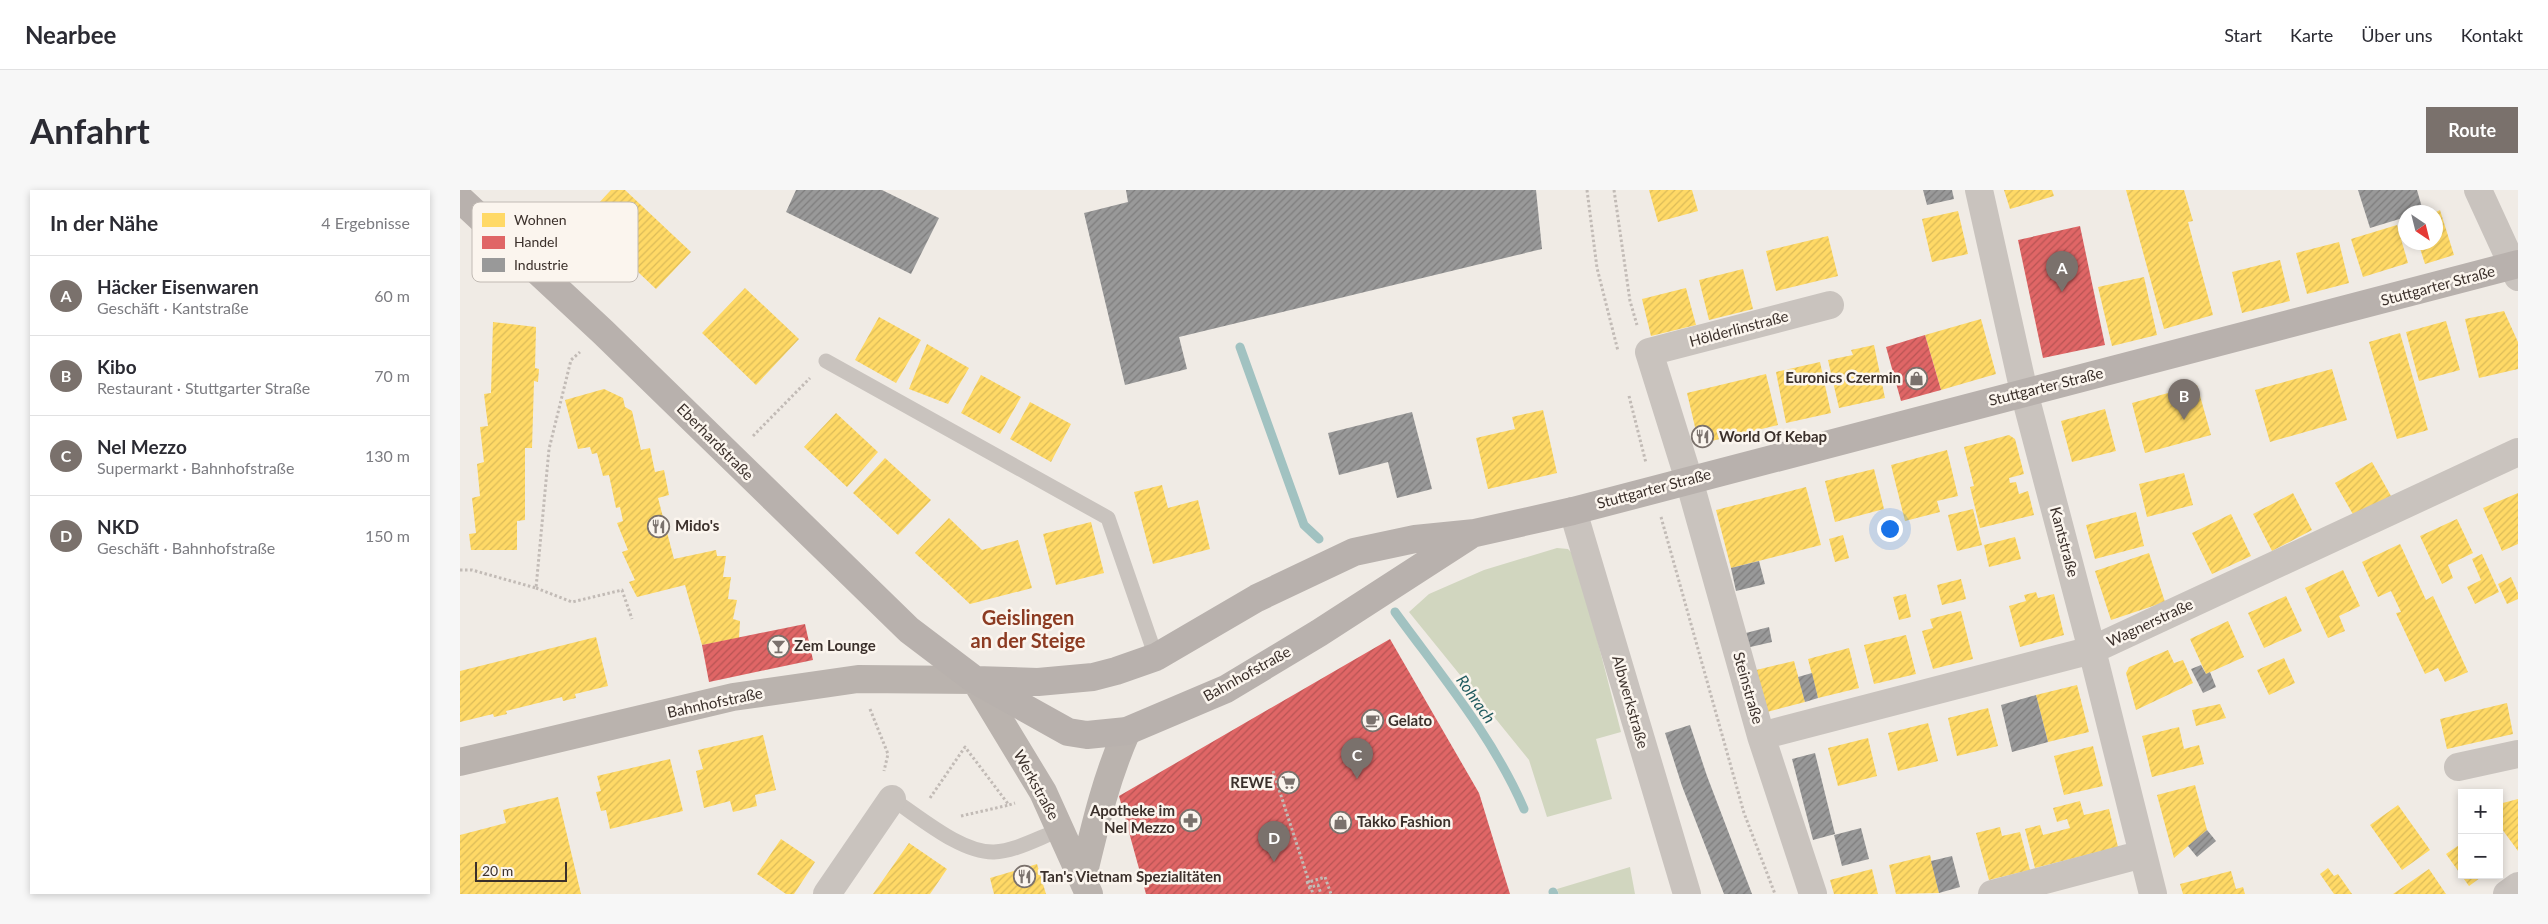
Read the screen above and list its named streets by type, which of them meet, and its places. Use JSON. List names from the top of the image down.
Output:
{
  "streets": {
    "main road": ["Stuttgarter Straße", "Eberhardstraße", "Bahnhofstraße"],
    "street": [
      "Hölderlinstraße",
      "Kantstraße",
      "Wagnerstraße",
      "Steinstraße",
      "Albwerkstraße",
      "Werkstraße"
    ]
  },
  "crossings": [
    ["Stuttgarter Straße", "Kantstraße"],
    ["Stuttgarter Straße", "Bahnhofstraße"],
    ["Stuttgarter Straße", "Steinstraße"],
    ["Stuttgarter Straße", "Albwerkstraße"],
    ["Eberhardstraße", "Bahnhofstraße"],
    ["Eberhardstraße", "Werkstraße"],
    ["Kantstraße", "Wagnerstraße"],
    ["Wagnerstraße", "Steinstraße"],
    ["Bahnhofstraße", "Albwerkstraße"],
    ["Bahnhofstraße", "Werkstraße"]
  ],
  "districts": ["Geislingen an der Steige"],
  "water": ["Rohrach"],
  "places": {
    "shop": ["Euronics Czermin", "Takko Fashion"],
    "restaurant": ["World Of Kebap", "Mido's", "Tan's Vietnam Spezialitäten"],
    "bar": ["Zem Lounge"],
    "cafe": ["Gelato"],
    "supermarket": ["REWE"],
    "pharmacy": ["Apotheke im Nel Mezzo"]
  },
  "legend": ["Wohnen", "Handel", "Industrie"],
  "scale_bar": "20 m",
  "north": "bottom right",
  "page": {
    "header": "Nearbee",
    "nav": [
      "Start",
      "Karte",
      "Über uns",
      "Kontakt"
    ],
    "buttons": "Route",
    "title": "Anfahrt",
    "heading": ["In der Nähe", "4 Ergebnisse"],
    "pins": [
      "A",
      "B",
      "C",
      "D"
    ],
    "list": [
      {
        "mark": "A",
        "name": "Häcker Eisenwaren",
        "note": "Geschäft · Kantstraße",
        "value": "60 m"
      },
      {
        "mark": "B",
        "name": "Kibo",
        "note": "Restaurant · Stuttgarter Straße",
        "value": "70 m"
      },
      {
        "mark": "C",
        "name": "Nel Mezzo",
        "note": "Supermarkt · Bahnhofstraße",
        "value": "130 m"
      },
      {
        "mark": "D",
        "name": "NKD",
        "note": "Geschäft · Bahnhofstraße",
        "value": "150 m"
      }
    ],
    "map_buttons": ["+", "−"],
    "scale": "20 m"
  }
}
